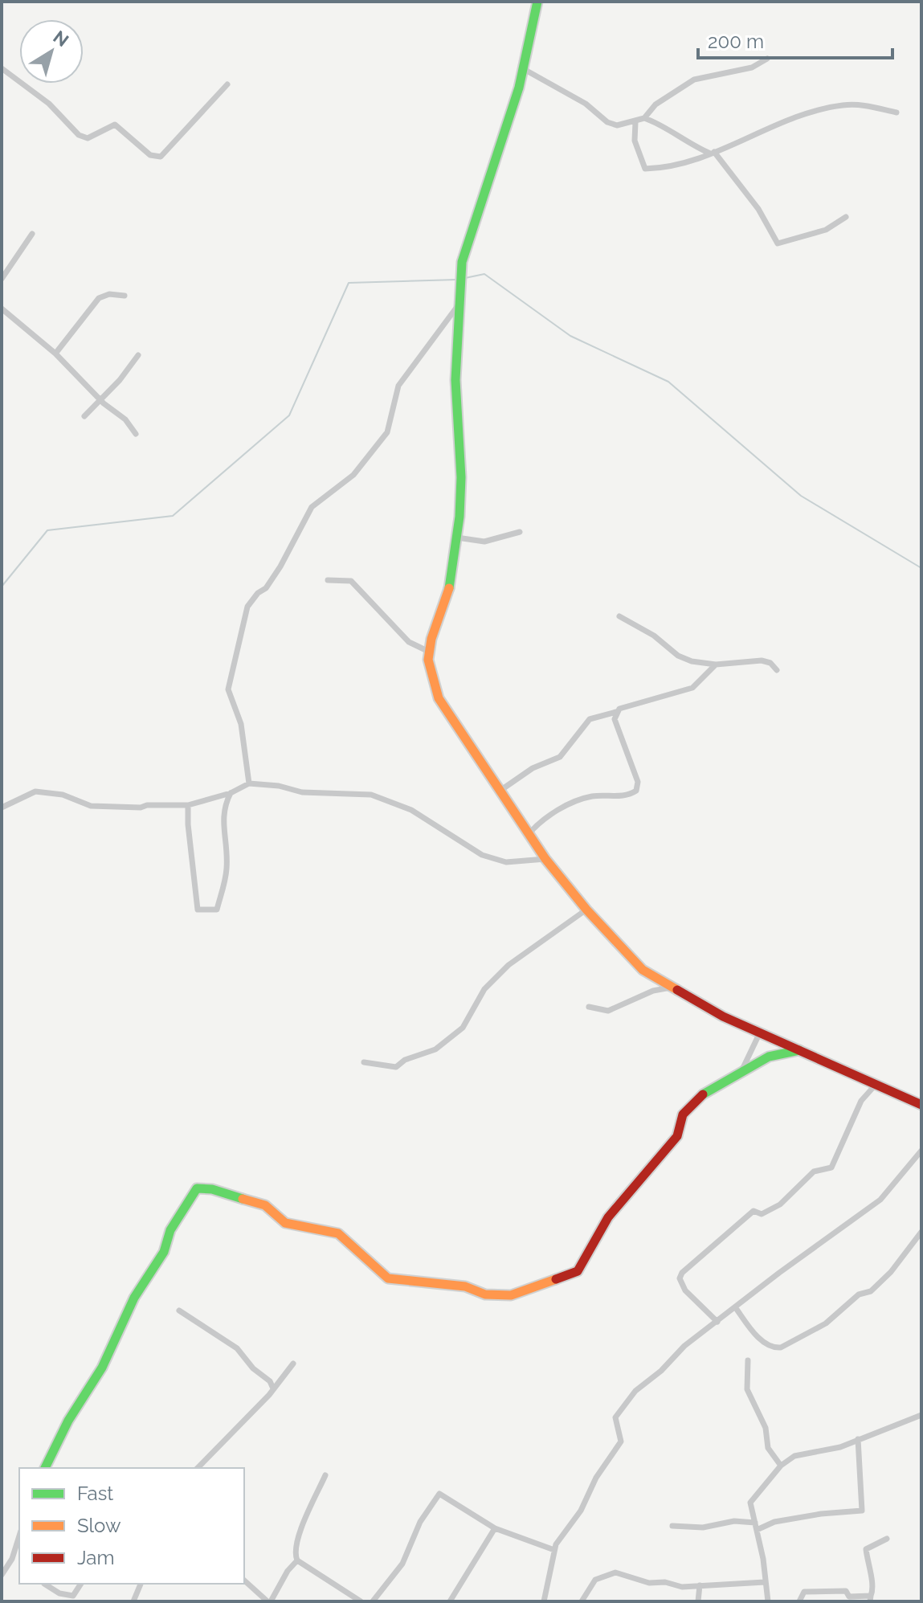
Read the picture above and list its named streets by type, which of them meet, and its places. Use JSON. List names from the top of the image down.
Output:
{
  "legend": ["Fast", "Slow", "Jam"],
  "scale_bar": "200 m",
  "north": "top right"
}
